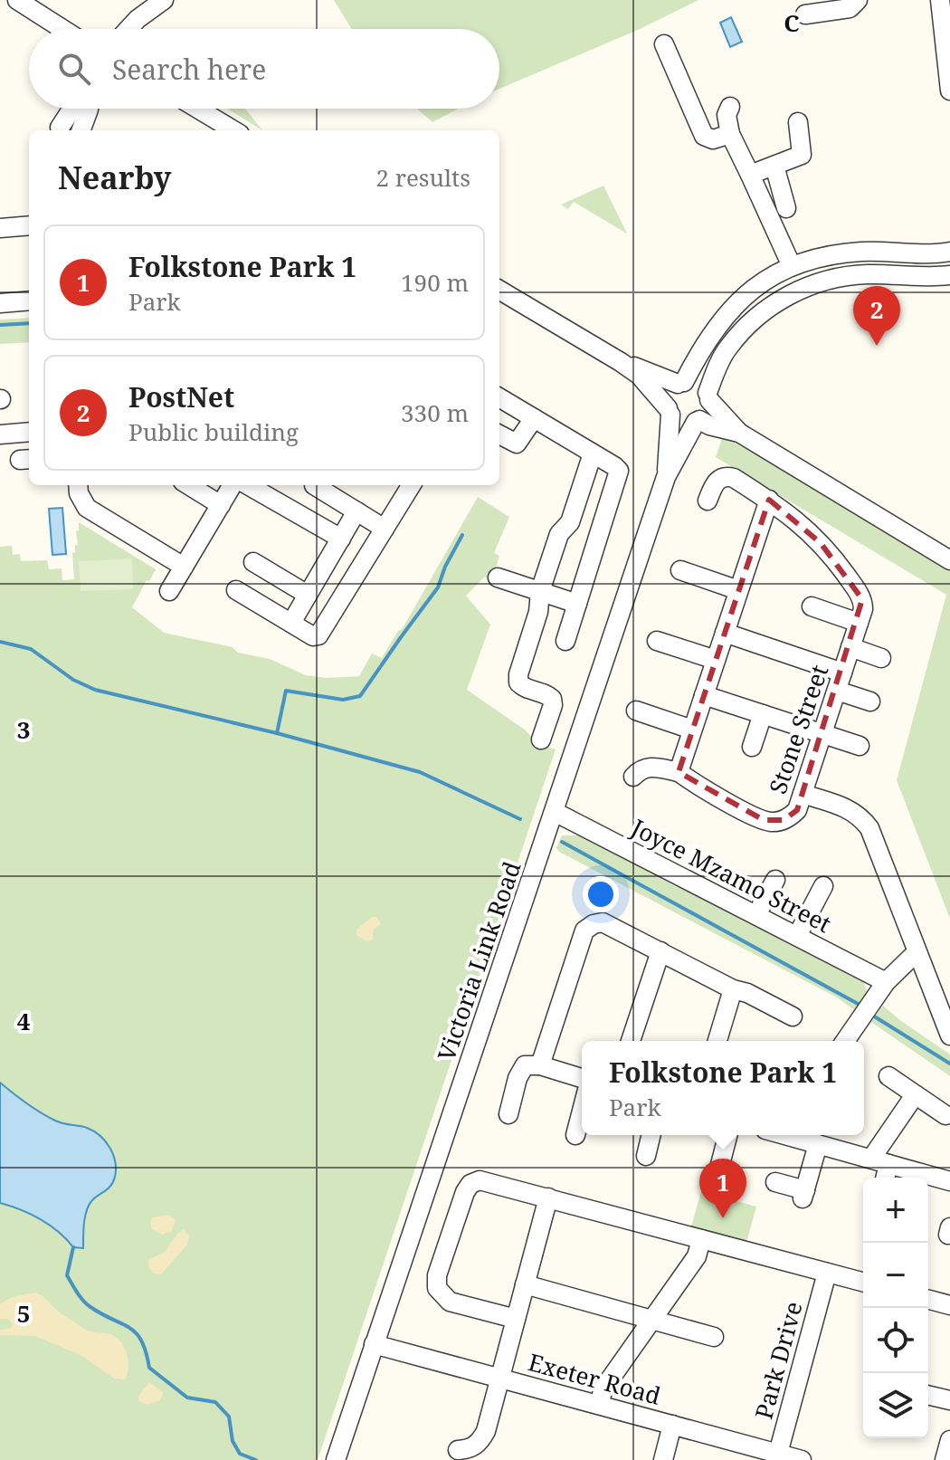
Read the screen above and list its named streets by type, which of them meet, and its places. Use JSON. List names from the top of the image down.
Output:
{
  "streets": {
    "street": [
      "Stone Street",
      "Joyce Mzamo Street",
      "Victoria Link Road",
      "Park Drive",
      "Exeter Road"
    ]
  },
  "crossings": [
    ["Joyce Mzamo Street", "Victoria Link Road"],
    ["Victoria Link Road", "Exeter Road"],
    ["Park Drive", "Exeter Road"]
  ],
  "page": {
    "search": "Search here",
    "heading": ["Nearby", "2 results"],
    "list": [
      {
        "mark": "1",
        "name": "Folkstone Park 1",
        "note": "Park",
        "value": "190 m"
      },
      {
        "mark": "2",
        "name": "PostNet",
        "note": "Public building",
        "value": "330 m"
      }
    ],
    "pins": ["2", "1"],
    "popup": ["Folkstone Park 1", "Park"],
    "map_buttons": ["+", "−"]
  },
  "grid": {
    "columns": ["C"],
    "rows": ["3", "4", "5"]
  }
}
